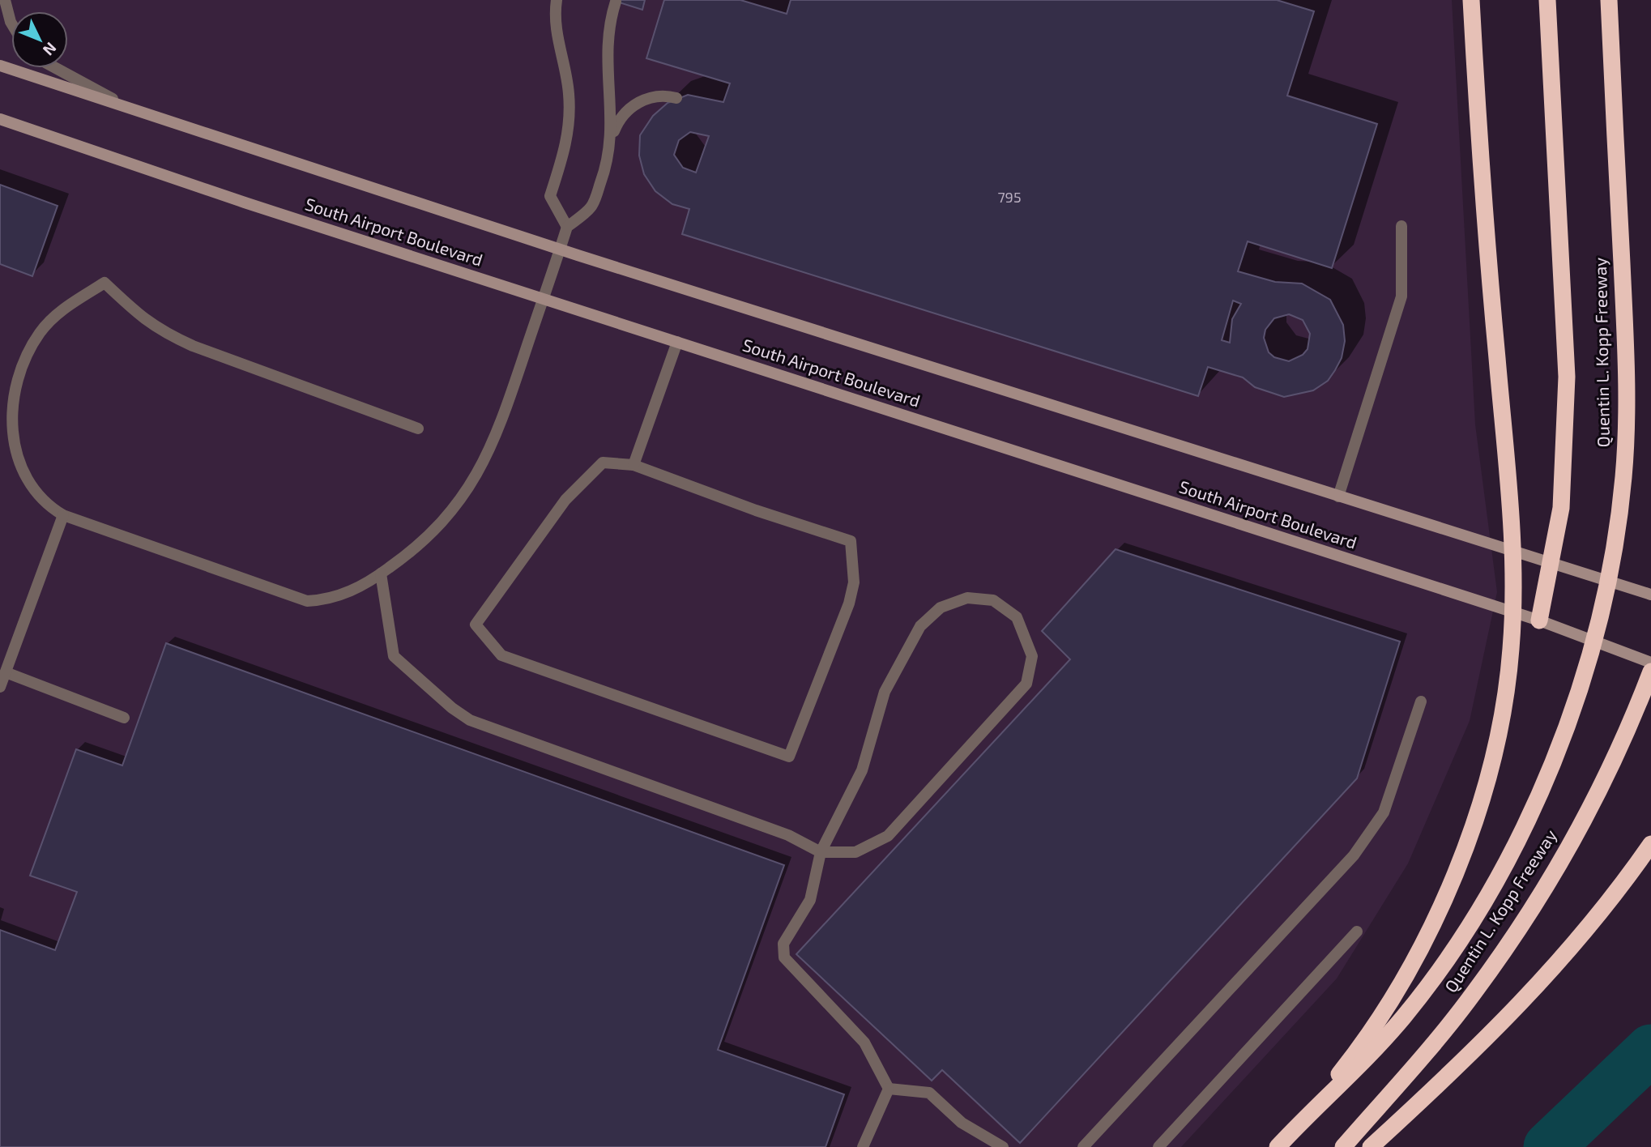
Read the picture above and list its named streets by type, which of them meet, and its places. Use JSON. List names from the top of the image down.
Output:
{
  "streets": {
    "highway": ["Quentin L. Kopp Freeway"],
    "street": ["South Airport Boulevard"]
  },
  "house_numbers": ["795"],
  "north": "bottom right"
}
